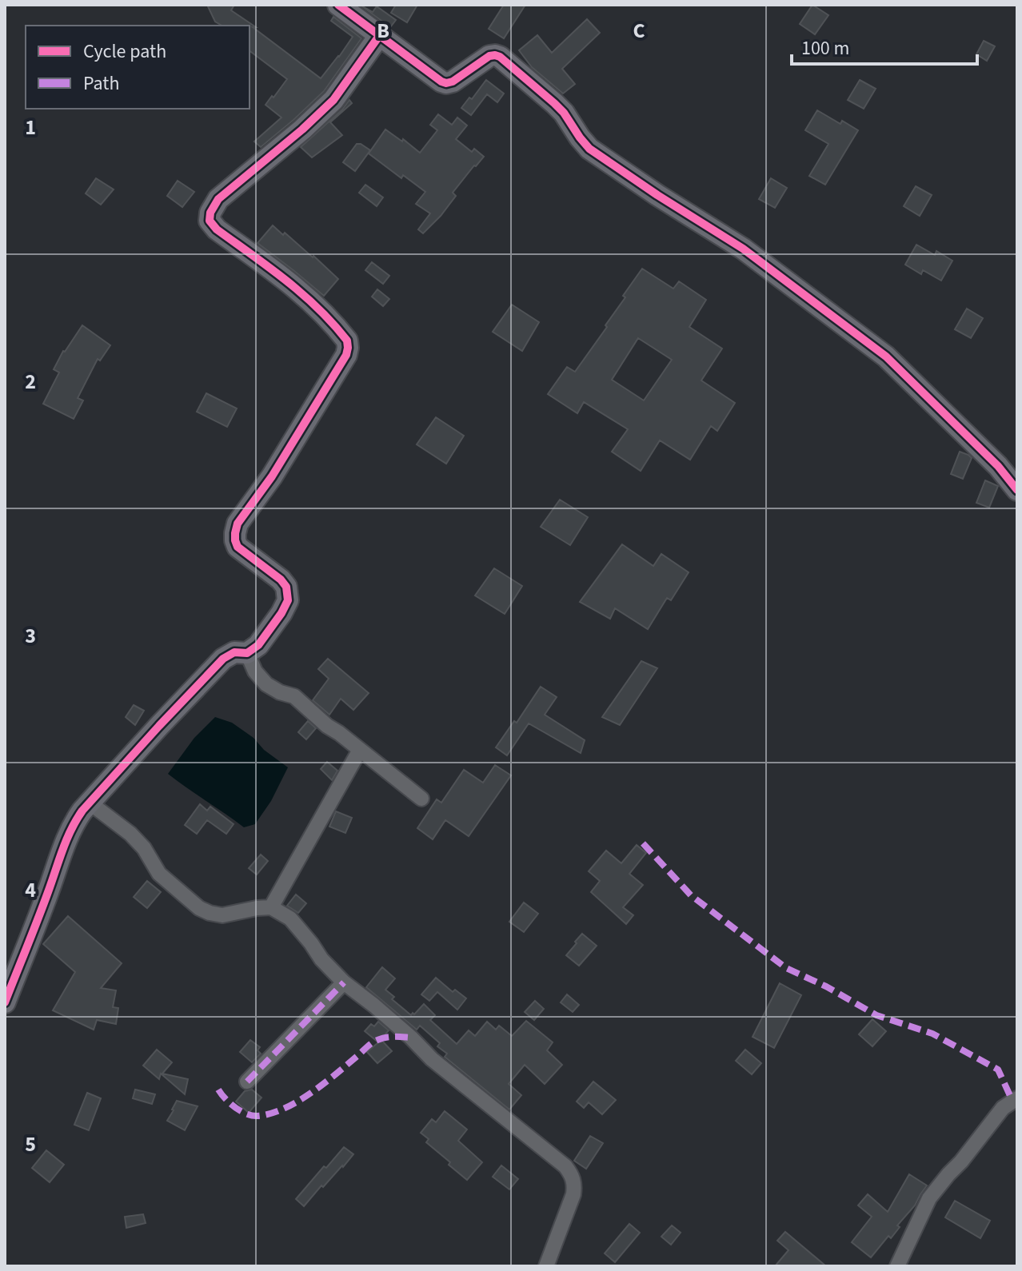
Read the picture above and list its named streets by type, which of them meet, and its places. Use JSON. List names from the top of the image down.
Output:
{
  "legend": ["Cycle path", "Path"],
  "scale_bar": "100 m",
  "grid": {
    "columns": ["B", "C"],
    "rows": [
      "1",
      "2",
      "3",
      "4",
      "5"
    ]
  }
}
